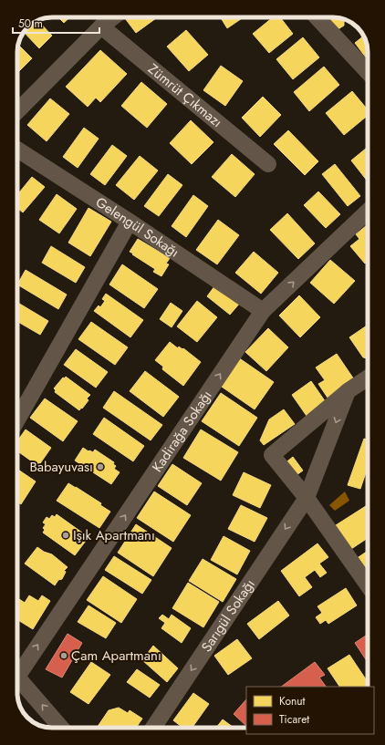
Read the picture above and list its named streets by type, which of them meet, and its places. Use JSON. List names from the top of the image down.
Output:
{
  "streets": {
    "street": [
      "Zümrüt Çıkmazı",
      "Gelengül Sokağı",
      "Kadirağa Sokağı",
      "Sarıgül Sokağı"
    ]
  },
  "crossings": [
    ["Gelengül Sokağı", "Kadirağa Sokağı"]
  ],
  "one_way": ["Kadirağa Sokağı", "Sarıgül Sokağı"],
  "places": ["Babayuvası", "Işık Apartmanı", "Çam Apartmanı"],
  "legend": ["Konut", "Ticaret"],
  "scale_bar": "50 m"
}
